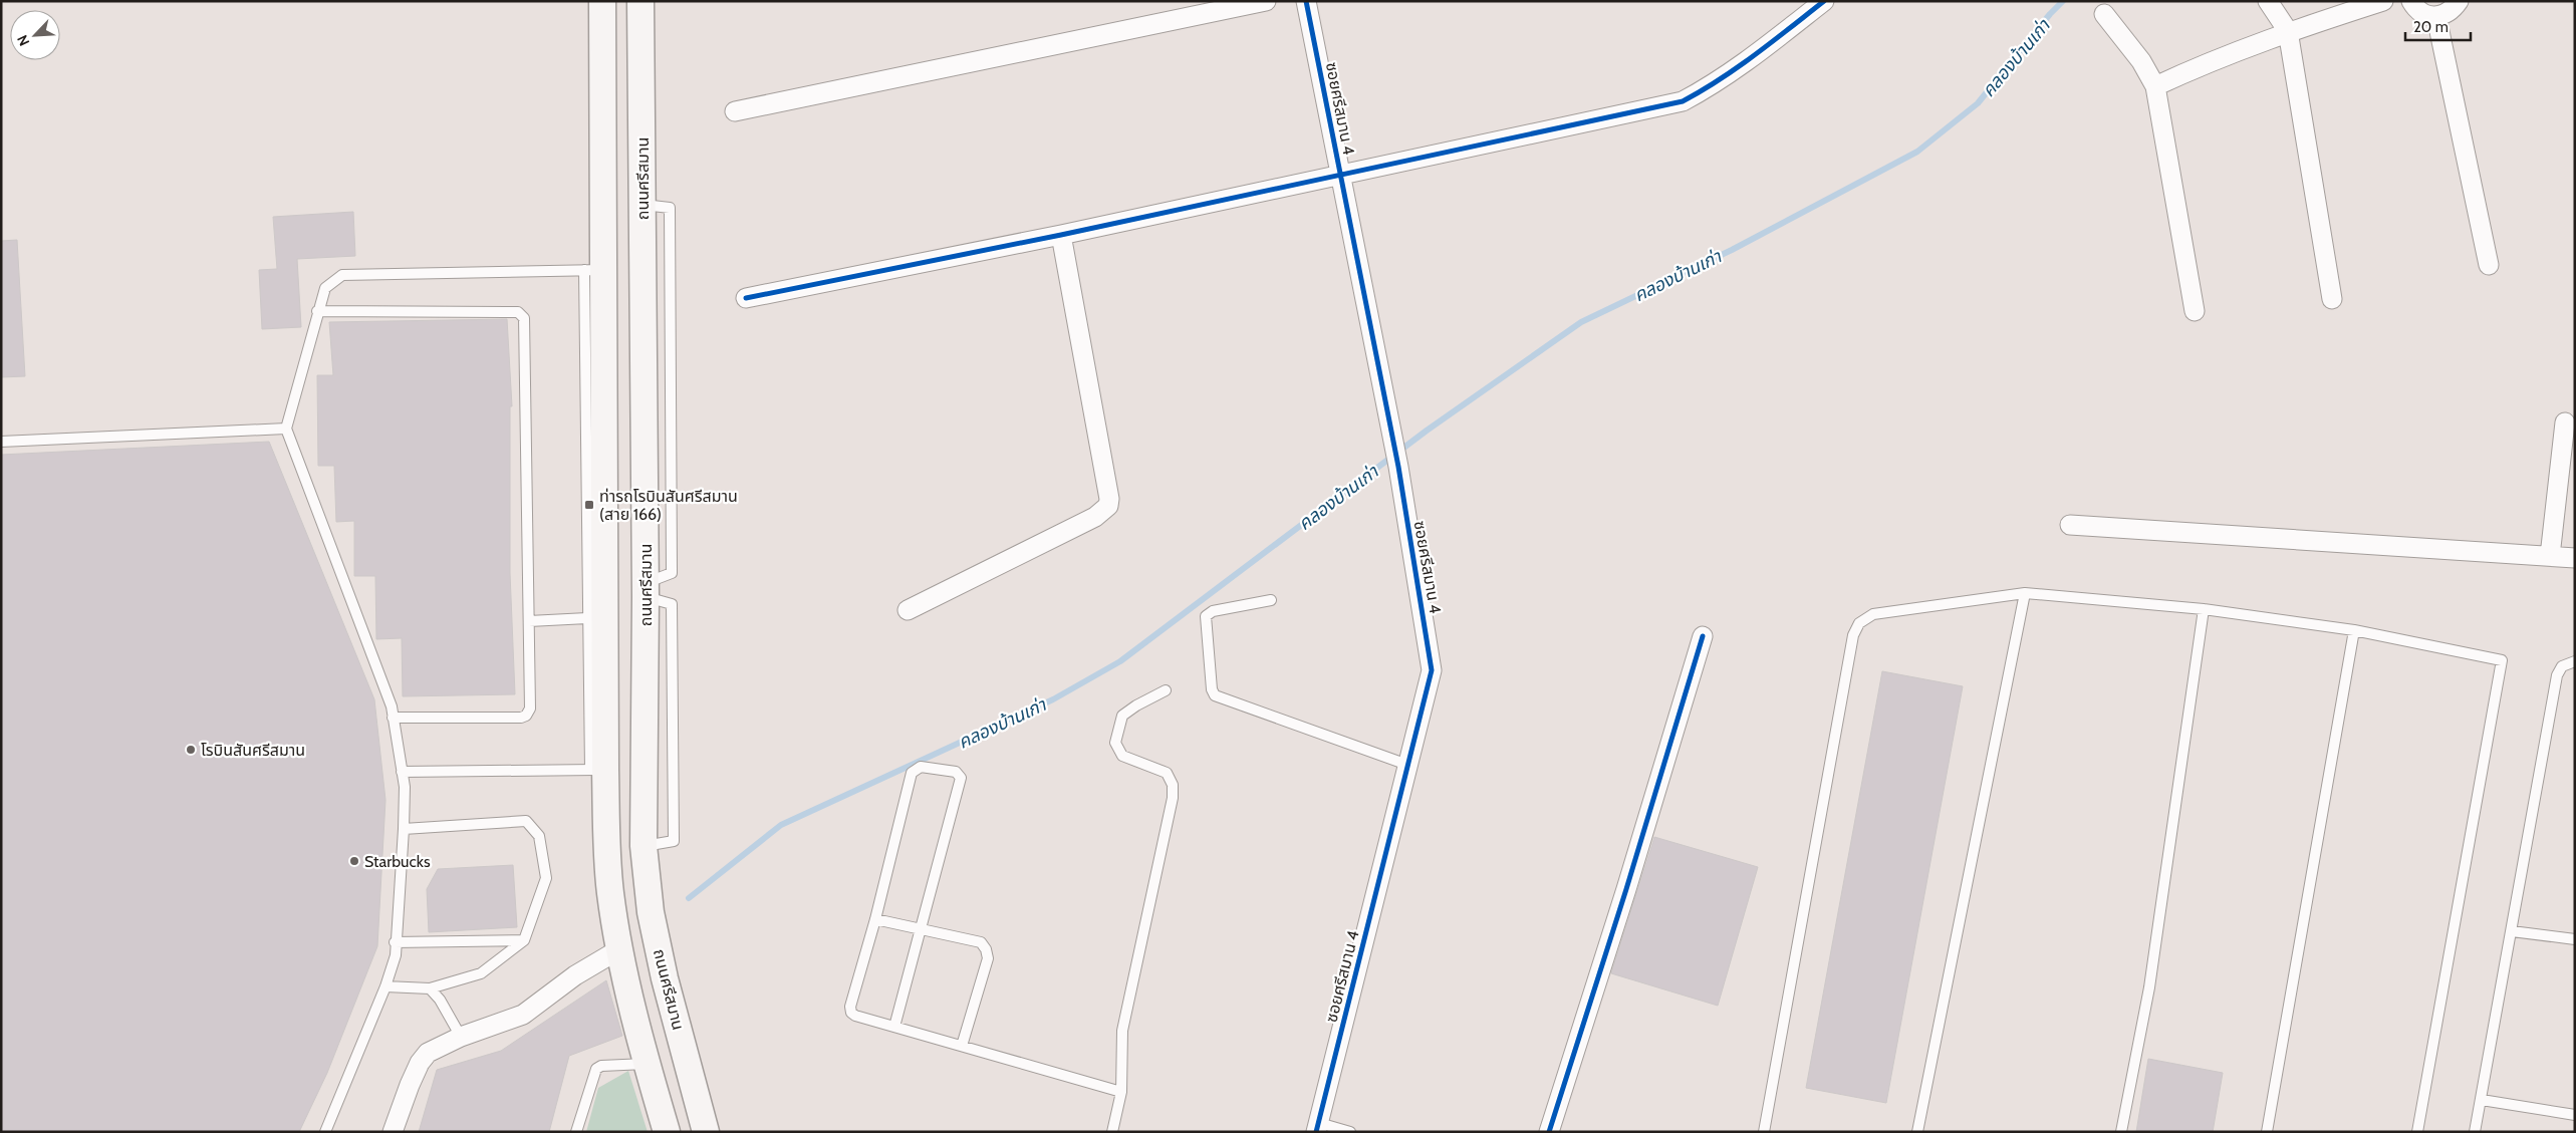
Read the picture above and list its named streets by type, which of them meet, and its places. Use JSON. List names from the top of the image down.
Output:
{
  "streets": {
    "main road": ["ถนนศรีสมาน"],
    "street": ["ซอยศรีสมาน 4"]
  },
  "water": ["คลองบ้านเก่า"],
  "places": {
    "transit": ["ท่ารถโรบินสันศรีสมาน (สาย 166)"],
    "other": ["โรบินสันศรีสมาน", "Starbucks"]
  },
  "scale_bar": "20 m",
  "north": "bottom left"
}
